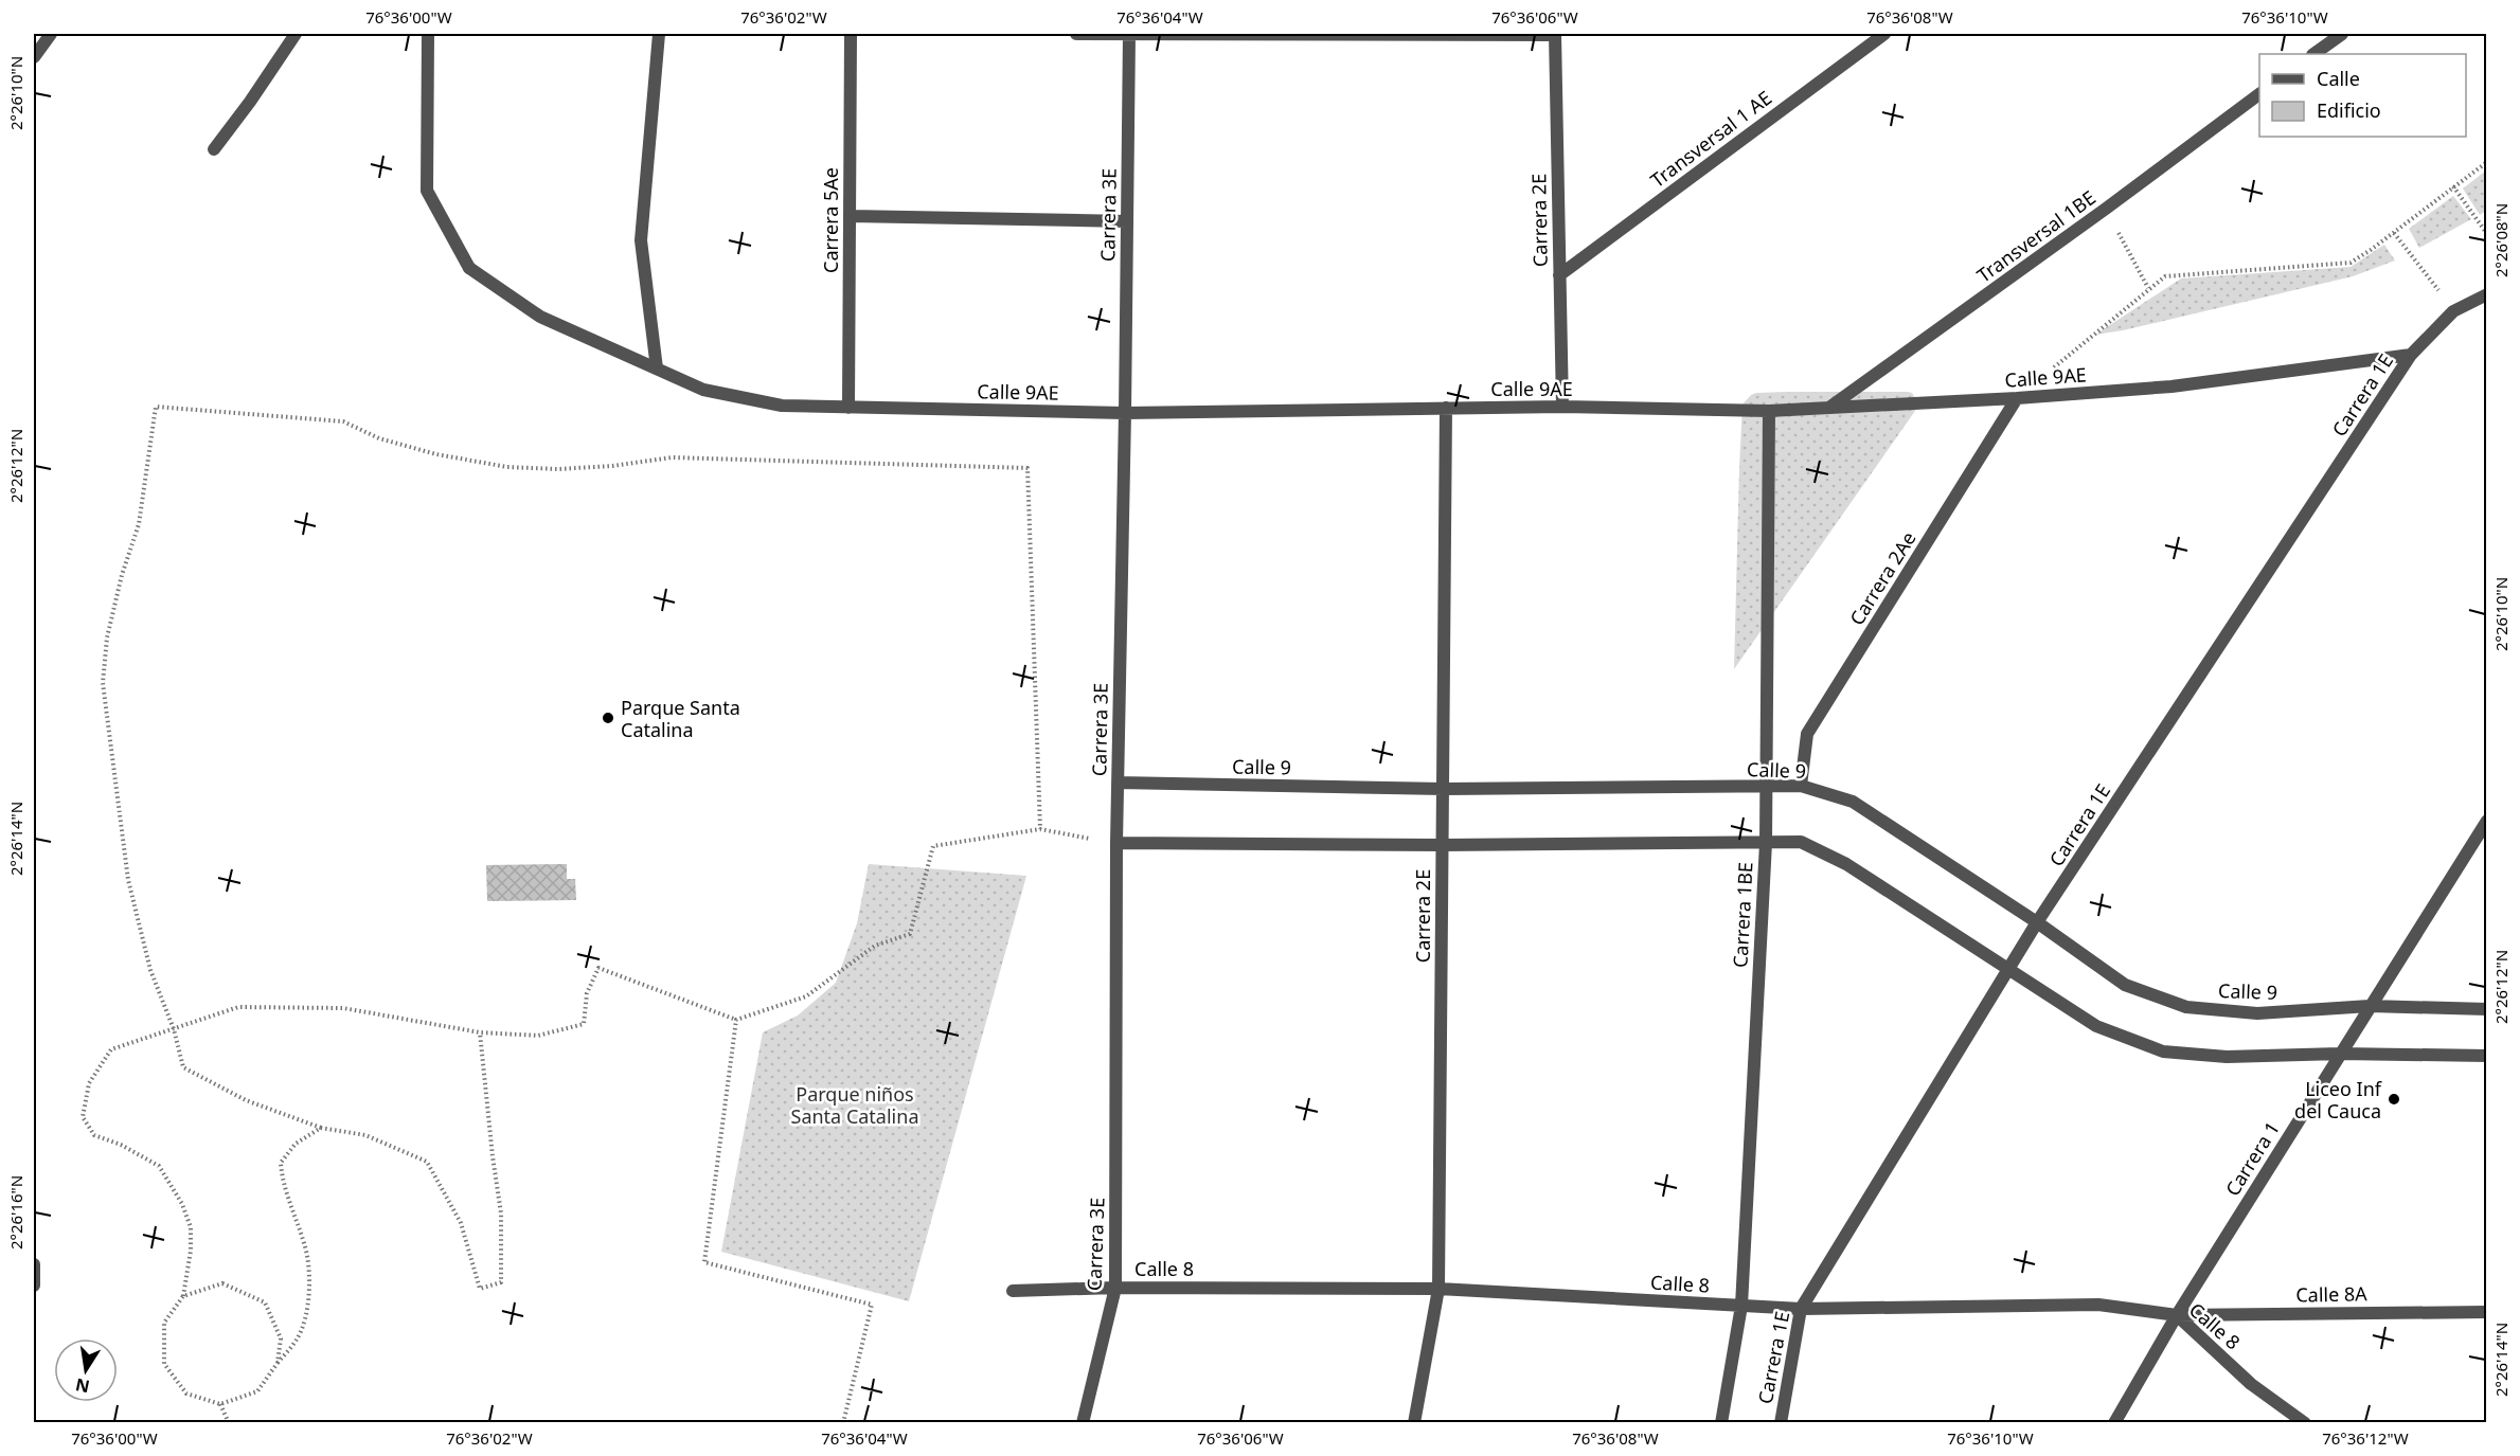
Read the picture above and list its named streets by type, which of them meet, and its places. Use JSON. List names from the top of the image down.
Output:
{
  "streets": {
    "street": [
      "Transversal 1 AE",
      "Carrera 3E",
      "Carrera 5Ae",
      "Carrera 2E",
      "Transversal 1BE",
      "Calle 9AE",
      "Carrera 1E",
      "Carrera 2Ae",
      "Calle 9",
      "Carrera 1BE",
      "Carrera 1",
      "Calle 8",
      "Calle 8A"
    ]
  },
  "crossings": [
    ["Transversal 1 AE", "Carrera 2E"],
    ["Carrera 3E", "Calle 9AE"],
    ["Carrera 3E", "Calle 9"],
    ["Carrera 3E", "Calle 8"],
    ["Carrera 5Ae", "Calle 9AE"],
    ["Carrera 2E", "Calle 9AE"],
    ["Carrera 2E", "Calle 9"],
    ["Carrera 2E", "Calle 8"],
    ["Transversal 1BE", "Calle 9AE"],
    ["Calle 9AE", "Carrera 1E"],
    ["Calle 9AE", "Carrera 2Ae"],
    ["Calle 9AE", "Carrera 1BE"],
    ["Carrera 1E", "Calle 9"],
    ["Carrera 1E", "Carrera 1BE"],
    ["Carrera 1E", "Calle 8"],
    ["Carrera 2Ae", "Calle 9"],
    ["Calle 9", "Carrera 1BE"],
    ["Calle 9", "Carrera 1"],
    ["Carrera 1BE", "Calle 8"],
    ["Carrera 1", "Calle 8"],
    ["Carrera 1", "Calle 8A"],
    ["Calle 8", "Calle 8A"]
  ],
  "parks": ["Parque niños Santa Catalina"],
  "places": ["Parque Santa Catalina", "Liceo Inf del Cauca"],
  "legend": ["Calle", "Edificio"],
  "north": "bottom",
  "coordinates": [
    "76°36'00\"W",
    "76°36'02\"W",
    "76°36'04\"W",
    "76°36'06\"W",
    "76°36'08\"W",
    "76°36'10\"W",
    "2°26'10\"N",
    "2°26'08\"N",
    "2°26'12\"N",
    "2°26'14\"N",
    "2°26'16\"N",
    "76°36'12\"W"
  ]
}
